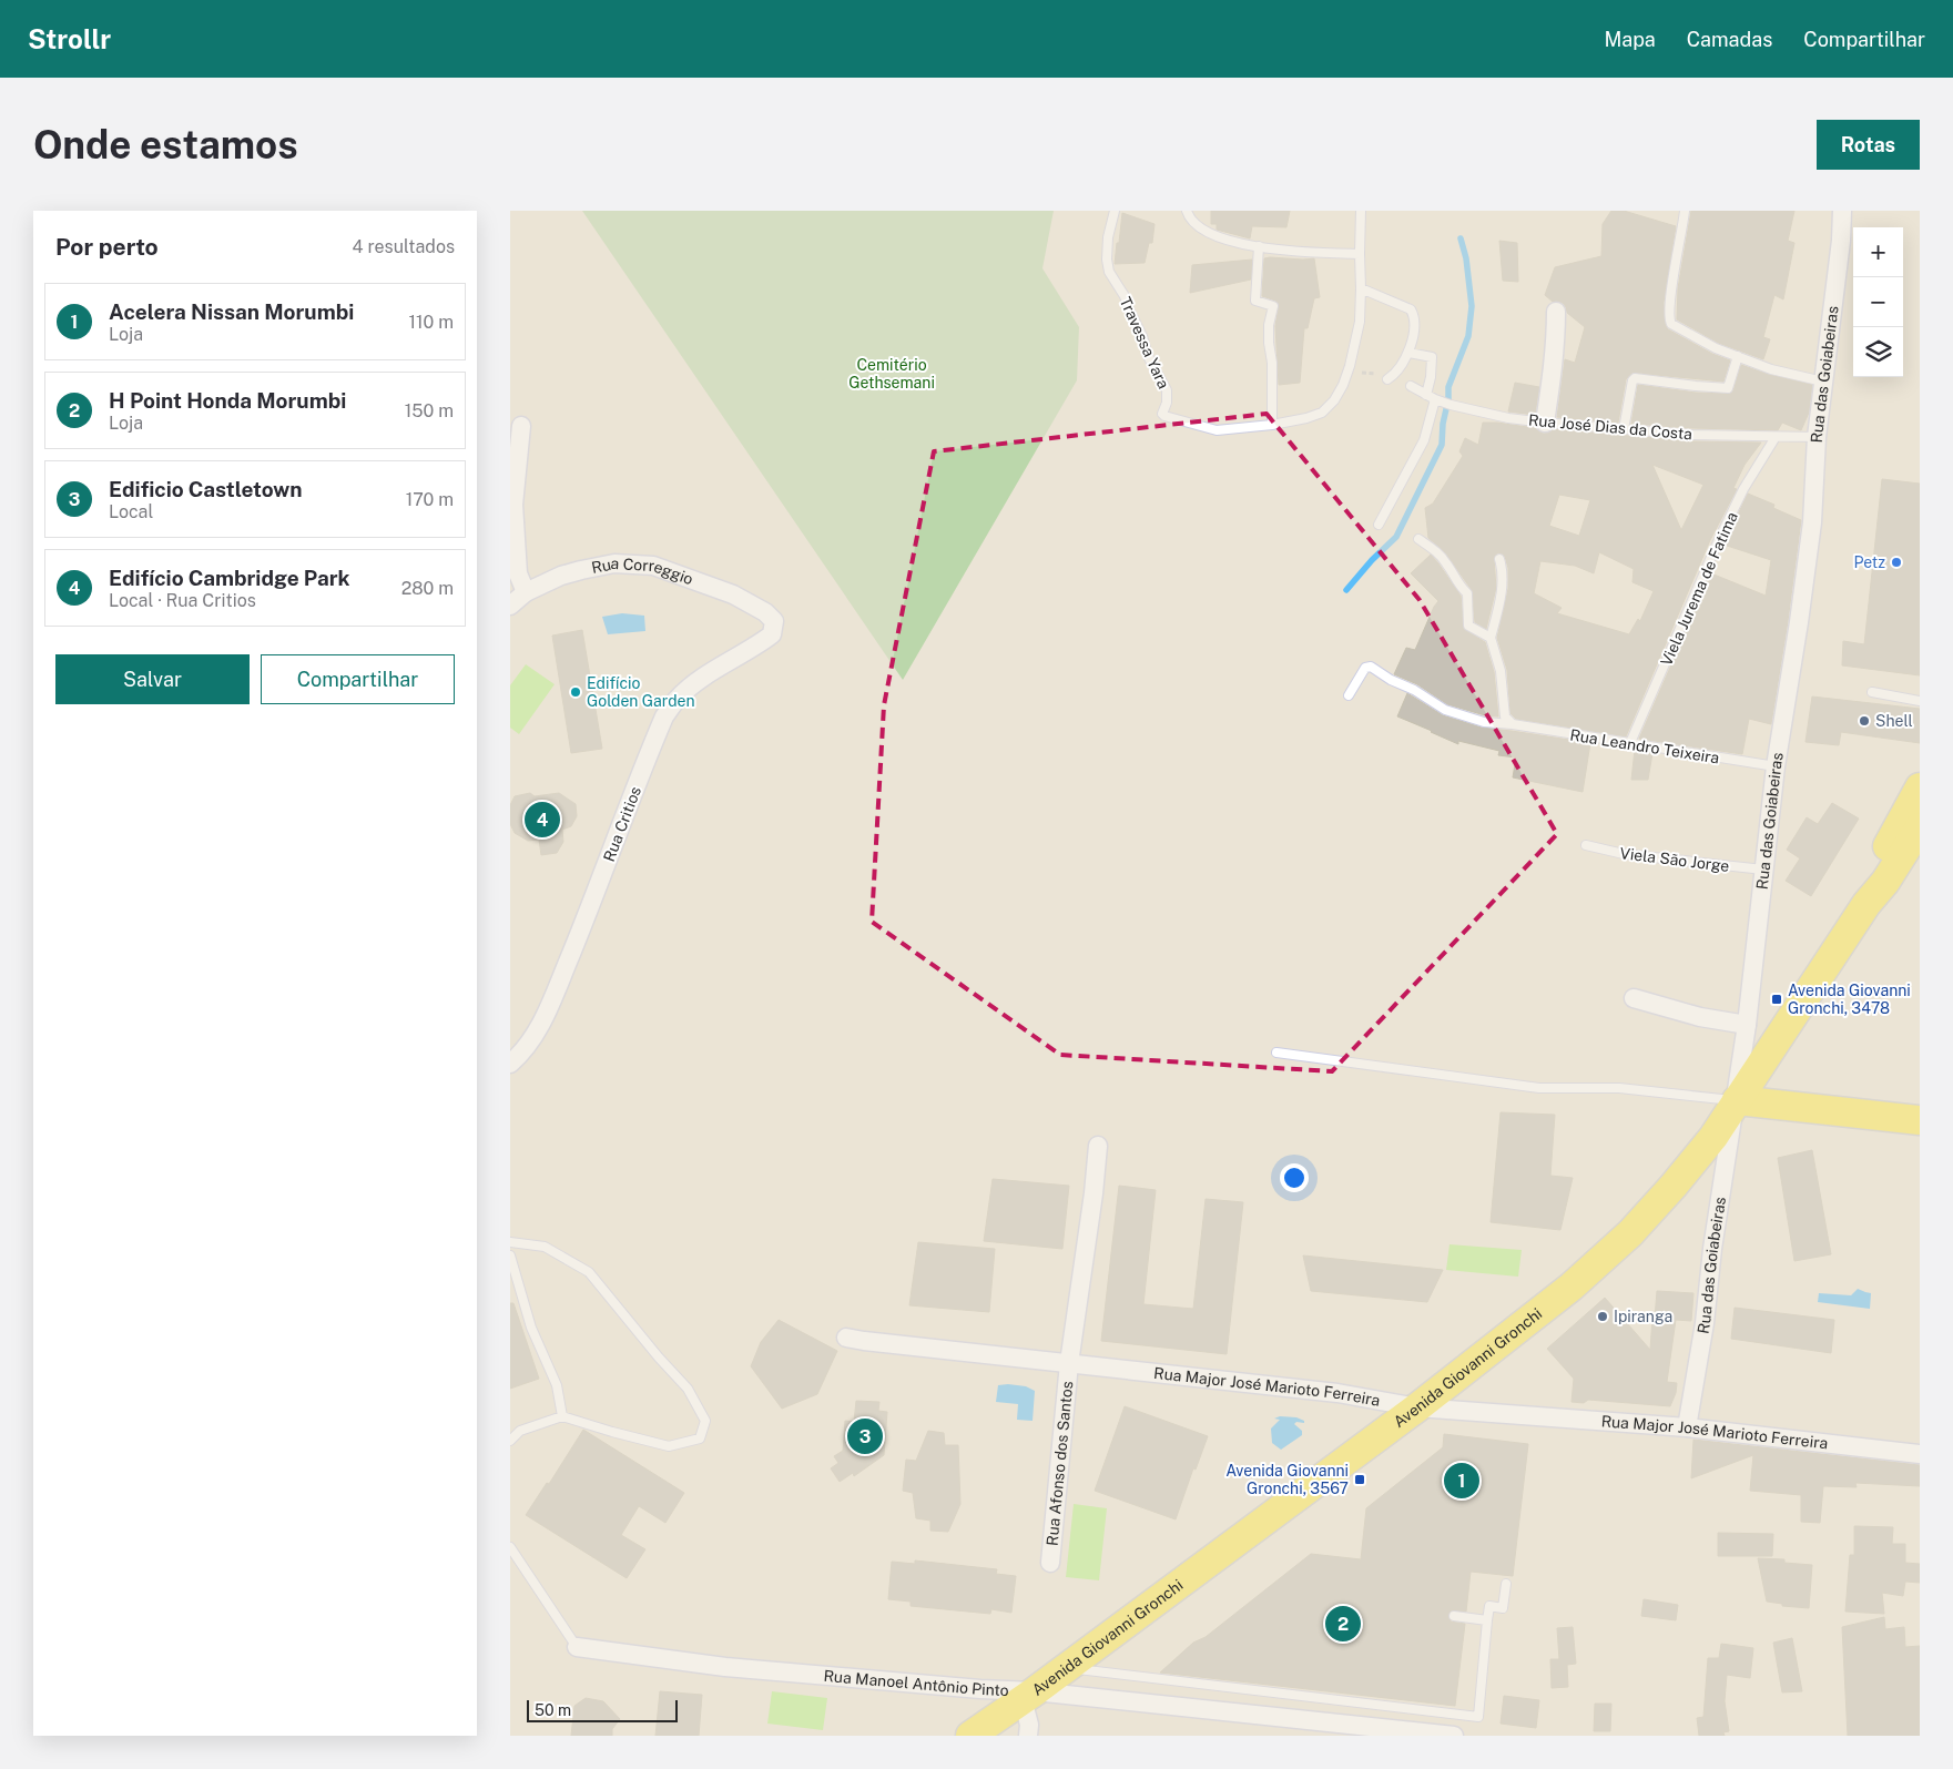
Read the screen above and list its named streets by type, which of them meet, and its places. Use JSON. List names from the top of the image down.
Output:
{
  "streets": {
    "main road": ["Avenida Giovanni Gronchi"],
    "street": [
      "Rua das Goiabeiras",
      "Rua Correggio",
      "Rua Critios",
      "Rua Major José Marioto Ferreira",
      "Rua Afonso dos Santos",
      "Rua Manoel Antônio Pinto"
    ],
    "lane": [
      "Travessa Yara",
      "Rua José Dias da Costa",
      "Viela Jurema de Fatima",
      "Rua Leandro Teixeira",
      "Viela São Jorge"
    ]
  },
  "crossings": [
    ["Rua das Goiabeiras", "Rua José Dias da Costa"],
    ["Rua das Goiabeiras", "Rua Leandro Teixeira"],
    ["Rua das Goiabeiras", "Viela São Jorge"],
    ["Rua das Goiabeiras", "Avenida Giovanni Gronchi"],
    ["Rua das Goiabeiras", "Rua Major José Marioto Ferreira"],
    ["Rua José Dias da Costa", "Viela Jurema de Fatima"],
    ["Rua Correggio", "Rua Critios"],
    ["Viela Jurema de Fatima", "Rua Leandro Teixeira"],
    ["Avenida Giovanni Gronchi", "Rua Major José Marioto Ferreira"],
    ["Avenida Giovanni Gronchi", "Rua Manoel Antônio Pinto"],
    ["Rua Major José Marioto Ferreira", "Rua Afonso dos Santos"]
  ],
  "parks": ["Cemitério Gethsemani"],
  "places": {
    "other": [
      "Petz",
      "Edifício Golden Garden",
      "Shell",
      "Ipiranga"
    ],
    "transit": ["Avenida Giovanni Gronchi, 3478", "Avenida Giovanni Gronchi, 3567"]
  },
  "scale_bar": "50 m",
  "page": {
    "header": "Strollr",
    "nav": ["Mapa", "Camadas", "Compartilhar"],
    "buttons": [
      "Rotas",
      ["Salvar", "Compartilhar"]
    ],
    "title": "Onde estamos",
    "heading": ["Por perto", "4 resultados"],
    "map_buttons": ["+", "−"],
    "list": [
      {
        "mark": "1",
        "name": "Acelera Nissan Morumbi",
        "note": "Loja",
        "value": "110 m"
      },
      {
        "mark": "2",
        "name": "H Point Honda Morumbi",
        "note": "Loja",
        "value": "150 m"
      },
      {
        "mark": "3",
        "name": "Edificio Castletown",
        "note": "Local",
        "value": "170 m"
      },
      {
        "mark": "4",
        "name": "Edifício Cambridge Park",
        "note": "Local · Rua Critios",
        "value": "280 m"
      }
    ],
    "pins": [
      "4",
      "3",
      "1",
      "2"
    ],
    "scale": "50 m"
  }
}
